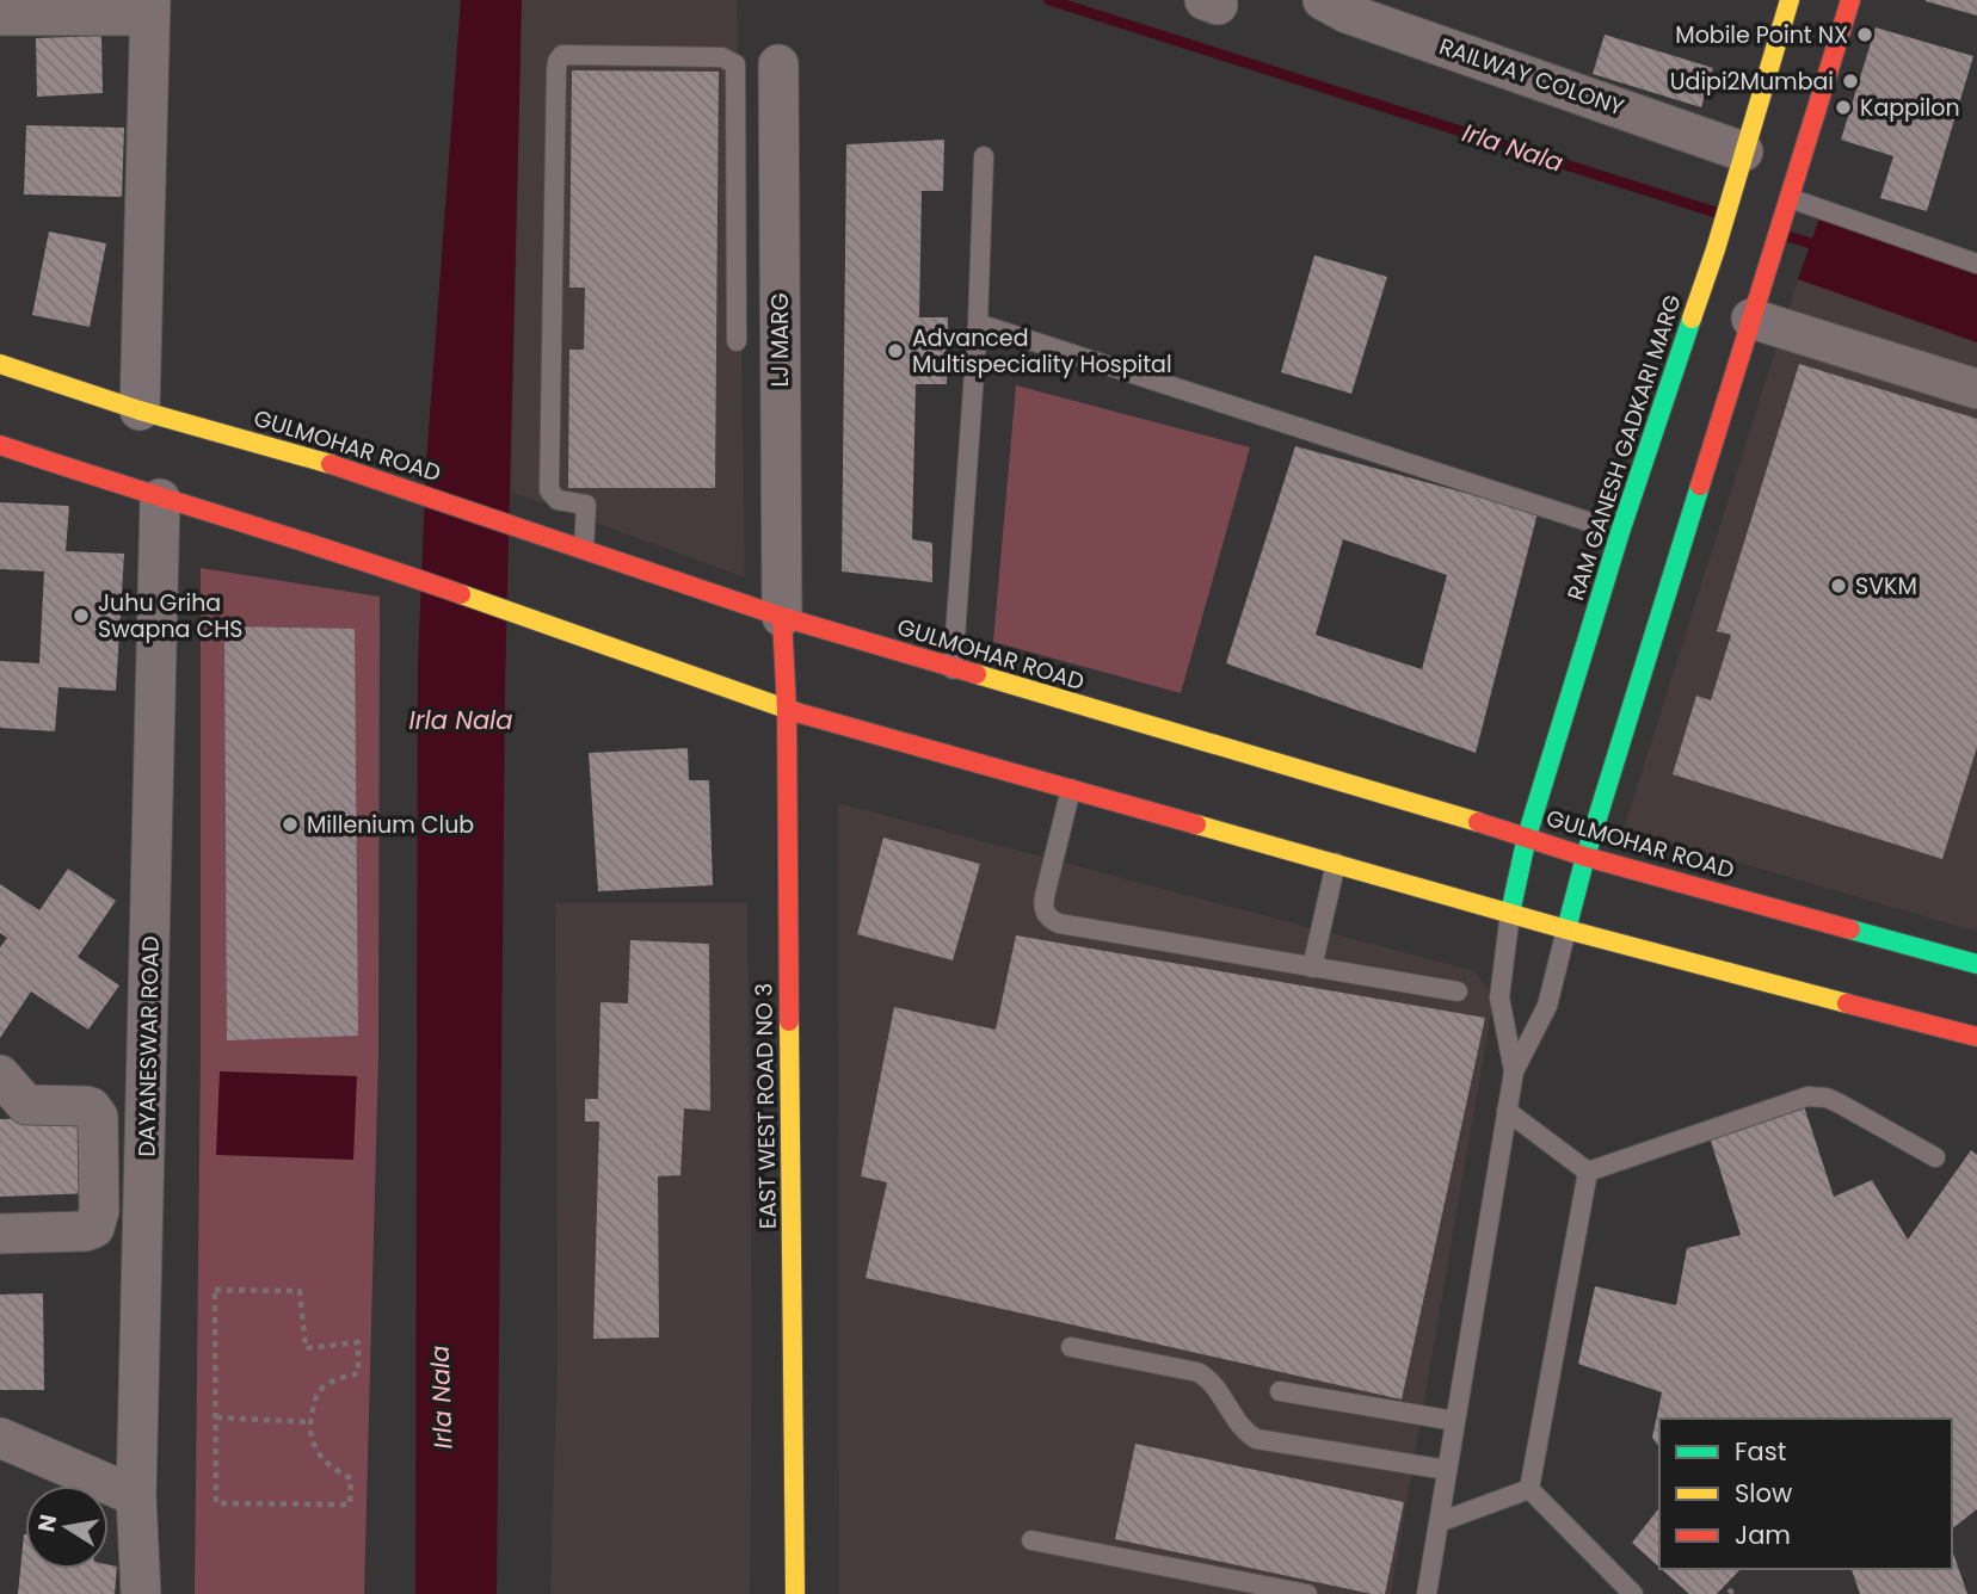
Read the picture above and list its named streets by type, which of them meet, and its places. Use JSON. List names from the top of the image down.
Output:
{
  "streets": {
    "main road": ["GULMOHAR ROAD", "RAM GANESH GADKARI MARG", "EAST WEST ROAD NO 3"],
    "street": ["RAILWAY COLONY", "LJ MARG", "DAYANESWAR ROAD"]
  },
  "crossings": [
    ["RAILWAY COLONY", "RAM GANESH GADKARI MARG"],
    ["LJ MARG", "GULMOHAR ROAD"],
    ["LJ MARG", "EAST WEST ROAD NO 3"],
    ["GULMOHAR ROAD", "RAM GANESH GADKARI MARG"],
    ["GULMOHAR ROAD", "EAST WEST ROAD NO 3"]
  ],
  "water": ["Irla Nala"],
  "places": [
    "Mobile Point NX",
    "Udipi2Mumbai",
    "Kappilon",
    "Advanced Multispeciality Hospital",
    "SVKM",
    "Juhu Griha Swapna CHS",
    "Millenium Club"
  ],
  "legend": ["Fast", "Slow", "Jam"],
  "north": "left"
}
